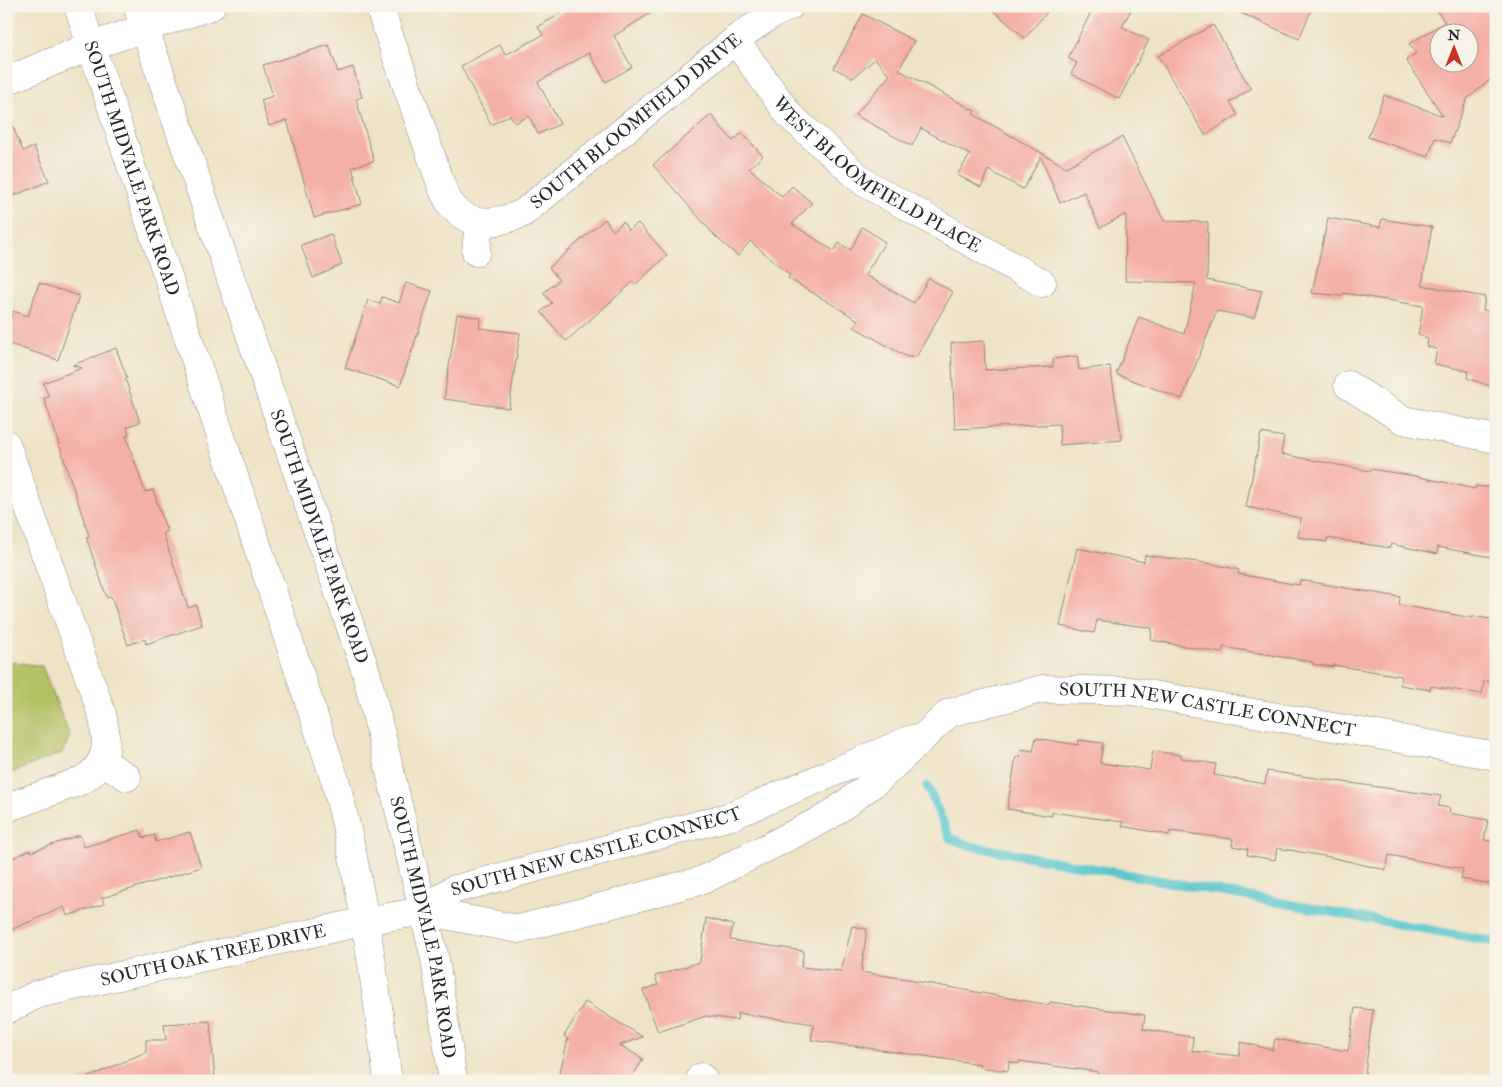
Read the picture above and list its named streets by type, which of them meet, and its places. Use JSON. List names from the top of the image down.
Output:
{
  "streets": {
    "street": [
      "SOUTH BLOOMFIELD DRIVE",
      "SOUTH MIDVALE PARK ROAD",
      "WEST BLOOMFIELD PLACE",
      "SOUTH NEW CASTLE CONNECT",
      "SOUTH OAK TREE DRIVE"
    ]
  },
  "crossings": [
    ["SOUTH BLOOMFIELD DRIVE", "WEST BLOOMFIELD PLACE"],
    ["SOUTH MIDVALE PARK ROAD", "SOUTH NEW CASTLE CONNECT"],
    ["SOUTH MIDVALE PARK ROAD", "SOUTH OAK TREE DRIVE"],
    ["SOUTH NEW CASTLE CONNECT", "SOUTH OAK TREE DRIVE"]
  ],
  "north": "top"
}
